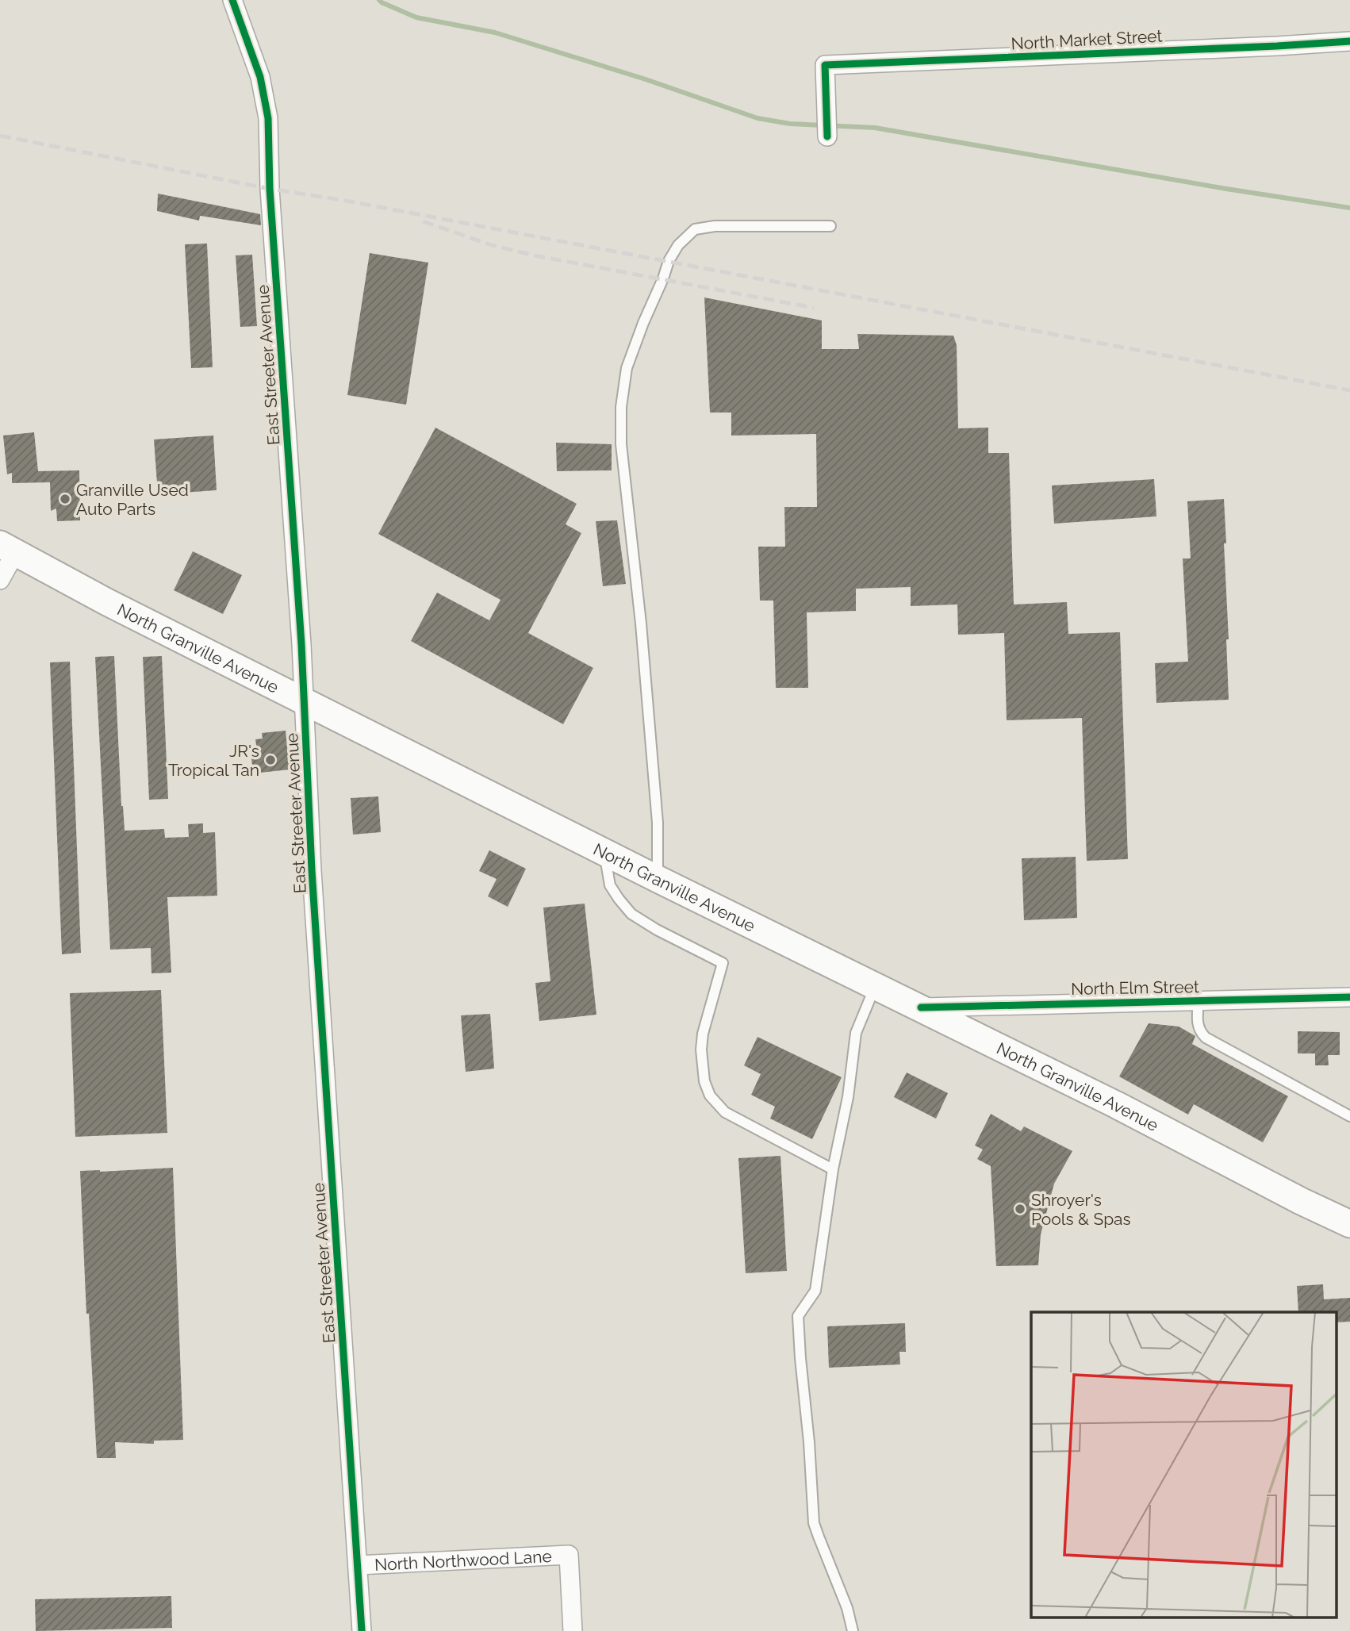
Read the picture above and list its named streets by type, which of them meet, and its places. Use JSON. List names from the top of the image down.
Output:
{
  "streets": {
    "main road": ["North Granville Avenue"],
    "street": [
      "North Market Street",
      "East Streeter Avenue",
      "North Elm Street",
      "North Northwood Lane"
    ]
  },
  "crossings": [
    ["East Streeter Avenue", "North Granville Avenue"],
    ["East Streeter Avenue", "North Northwood Lane"],
    ["North Granville Avenue", "North Elm Street"]
  ],
  "places": ["Granville Used Auto Parts", "JR's Tropical Tan", "Shroyer's Pools & Spas"]
}
